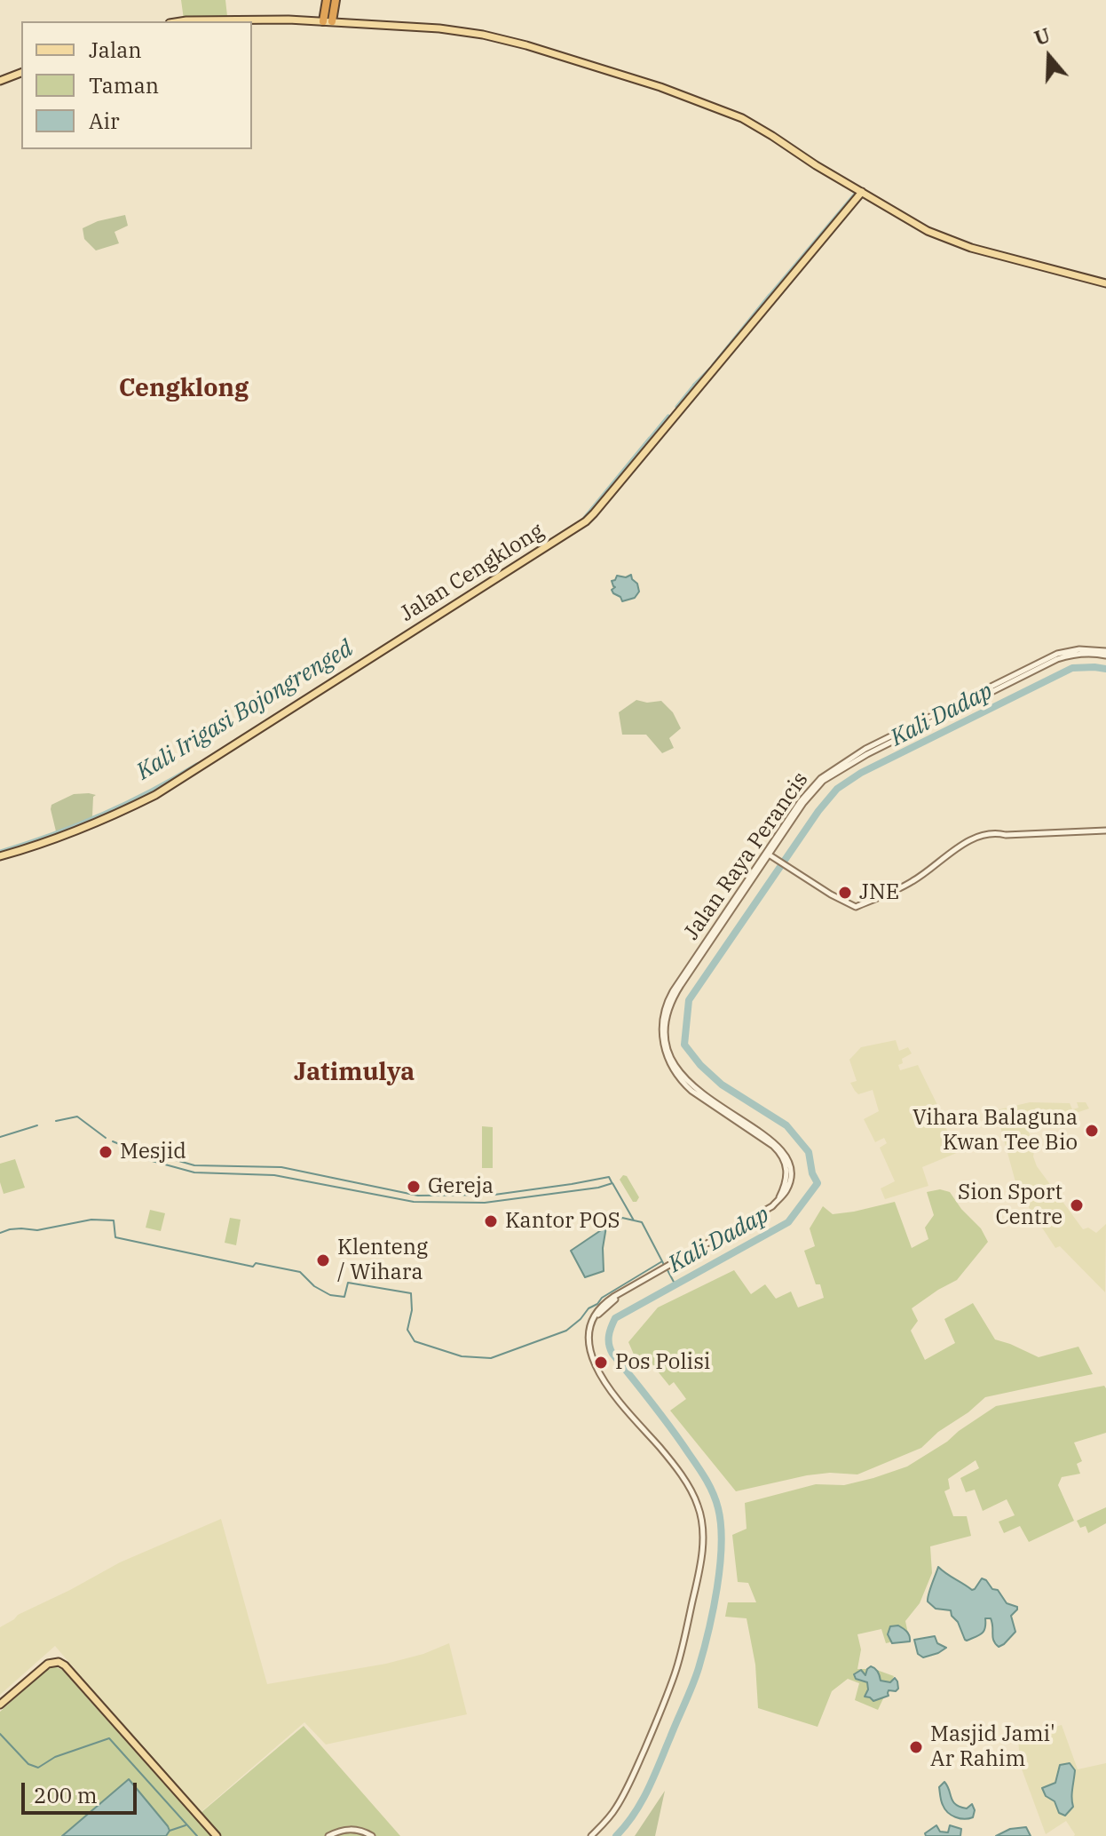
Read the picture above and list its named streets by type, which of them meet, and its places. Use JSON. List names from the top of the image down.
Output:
{
  "streets": {
    "main road": ["Jalan Cengklong"],
    "street": ["Jalan Raya Perancis"]
  },
  "districts": ["Cengklong", "Jatimulya"],
  "water": ["Kali Irigasi Bojongrenged", "Kali Dadap"],
  "places": [
    "JNE",
    "Vihara Balaguna Kwan Tee Bio",
    "Mesjid",
    "Gereja",
    "Sion Sport Centre",
    "Kantor POS",
    "Klenteng / Wihara",
    "Pos Polisi",
    "Masjid Jami' Ar Rahim"
  ],
  "legend": ["Jalan", "Taman", "Air"],
  "scale_bar": "200 m",
  "north": "top"
}
